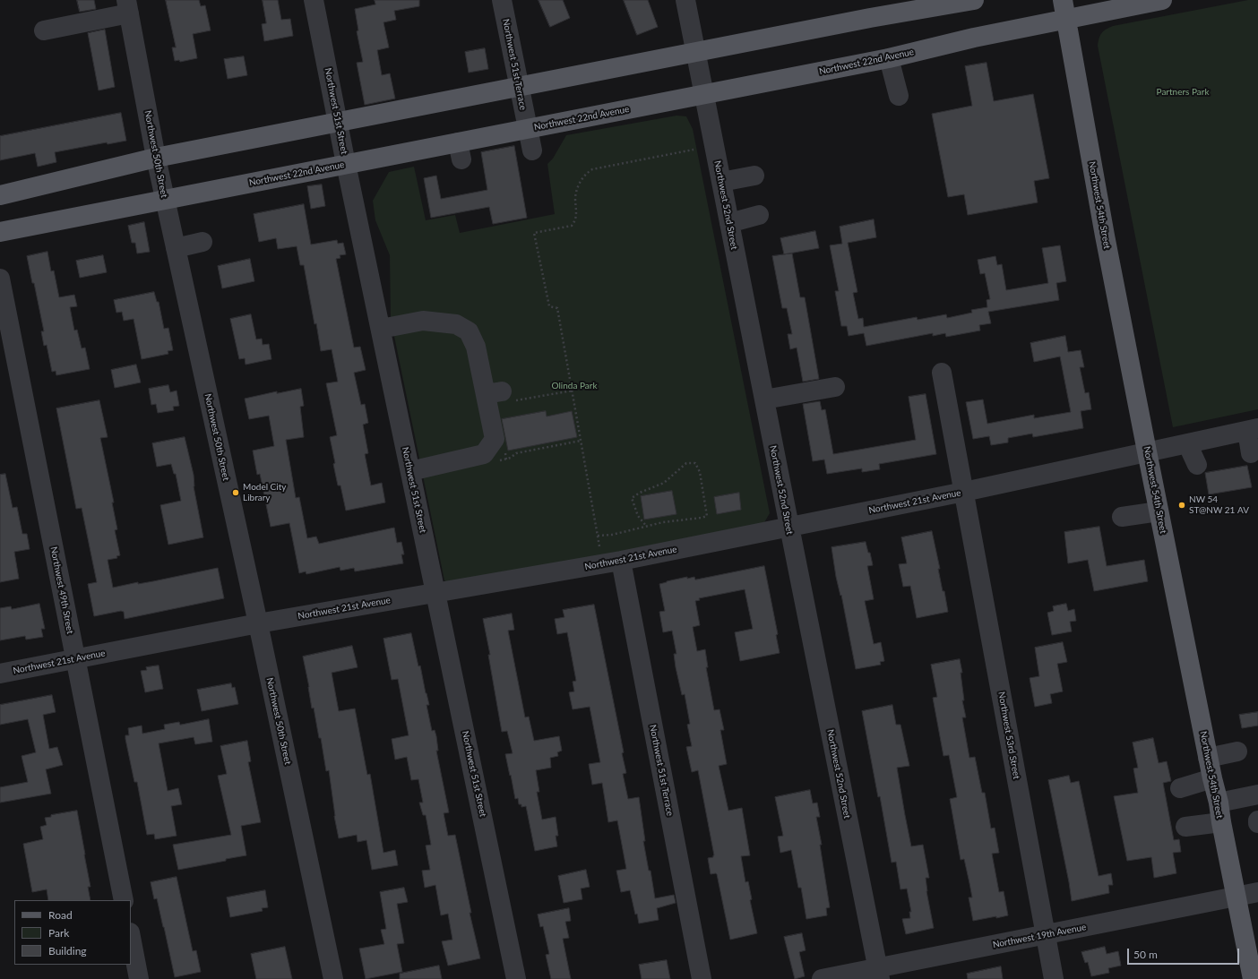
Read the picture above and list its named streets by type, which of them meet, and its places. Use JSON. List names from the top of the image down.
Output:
{
  "streets": {
    "main road": ["Northwest 22nd Avenue", "Northwest 54th Street"],
    "street": [
      "Northwest 51st Terrace",
      "Northwest 51st Street",
      "Northwest 50th Street",
      "Northwest 52nd Street",
      "Northwest 21st Avenue",
      "Northwest 49th Street",
      "Northwest 53rd Street",
      "Northwest 19th Avenue"
    ]
  },
  "crossings": [
    ["Northwest 22nd Avenue", "Northwest 51st Terrace"],
    ["Northwest 22nd Avenue", "Northwest 51st Street"],
    ["Northwest 22nd Avenue", "Northwest 50th Street"],
    ["Northwest 22nd Avenue", "Northwest 52nd Street"],
    ["Northwest 22nd Avenue", "Northwest 54th Street"],
    ["Northwest 51st Terrace", "Northwest 21st Avenue"],
    ["Northwest 51st Street", "Northwest 21st Avenue"],
    ["Northwest 50th Street", "Northwest 21st Avenue"],
    ["Northwest 52nd Street", "Northwest 21st Avenue"],
    ["Northwest 52nd Street", "Northwest 19th Avenue"],
    ["Northwest 54th Street", "Northwest 21st Avenue"],
    ["Northwest 54th Street", "Northwest 19th Avenue"],
    ["Northwest 21st Avenue", "Northwest 49th Street"],
    ["Northwest 21st Avenue", "Northwest 53rd Street"],
    ["Northwest 53rd Street", "Northwest 19th Avenue"]
  ],
  "parks": ["Partners Park", "Olinda Park"],
  "places": ["Model City Library", "NW 54 ST@NW 21 AV"],
  "legend": ["Road", "Park", "Building"],
  "scale_bar": "50 m"
}
